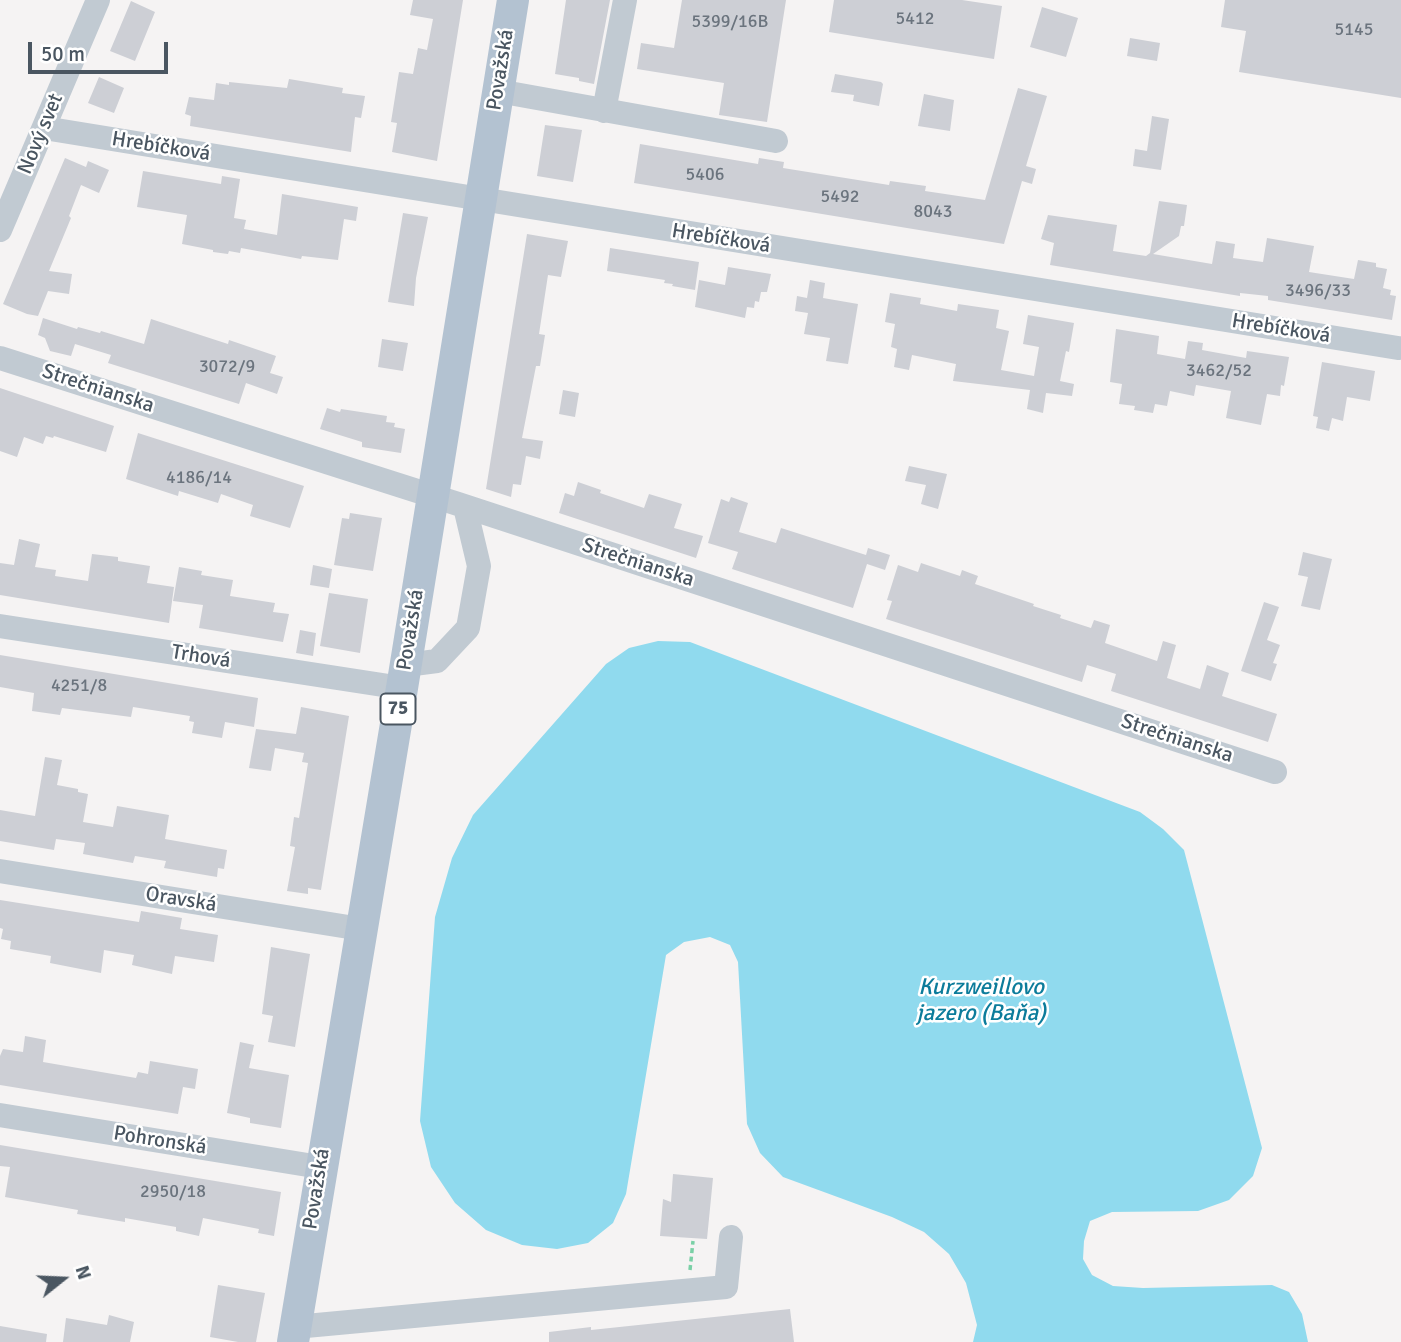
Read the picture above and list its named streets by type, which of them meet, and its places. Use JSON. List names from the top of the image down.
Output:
{
  "streets": {
    "main road": ["Považská", "75"],
    "street": [
      "Nový svet",
      "Hrebíčková",
      "Strečnianska",
      "Trhová",
      "Oravská",
      "Pohronská"
    ]
  },
  "crossings": [
    ["Považská", "Hrebíčková"],
    ["Považská", "Strečnianska"],
    ["Považská", "Trhová"],
    ["Považská", "Oravská"],
    ["Považská", "Pohronská"],
    ["Nový svet", "Hrebíčková"]
  ],
  "water": ["Kurzweillovo jazero (Baňa)"],
  "house_numbers": [
    "5412",
    "5399/16B",
    "5145",
    "5406",
    "5492",
    "8043",
    "3496/33",
    "3072/9",
    "3462/52",
    "4186/14",
    "4251/8",
    "2950/18"
  ],
  "scale_bar": "50 m",
  "north": "right"
}
